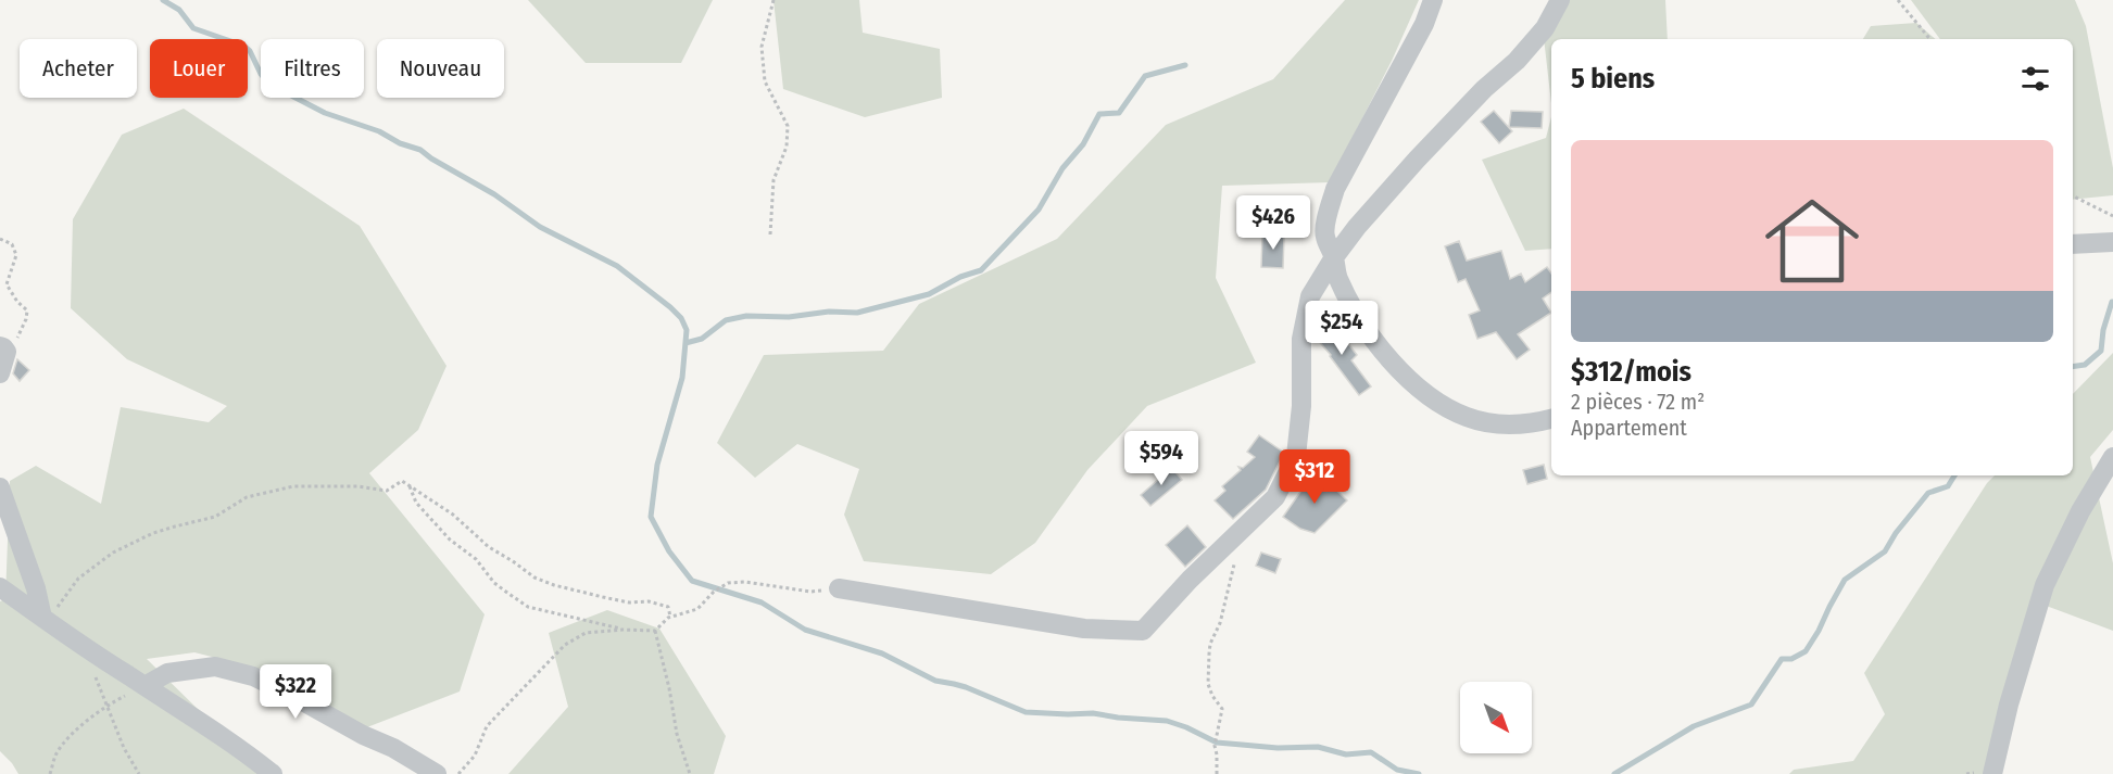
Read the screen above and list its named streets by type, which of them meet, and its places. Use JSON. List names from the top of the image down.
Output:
{
  "north": "bottom right",
  "page": {
    "chip": [
      "Acheter",
      "Louer",
      "Filtres",
      "Nouveau"
    ],
    "heading": "5 biens",
    "list": [
      {
        "name": "$312/mois",
        "note": "2 pièces · 72 m² · Appartement"
      }
    ],
    "price": [
      "$426",
      "$254",
      "$594",
      "$312",
      "$322"
    ]
  }
}
